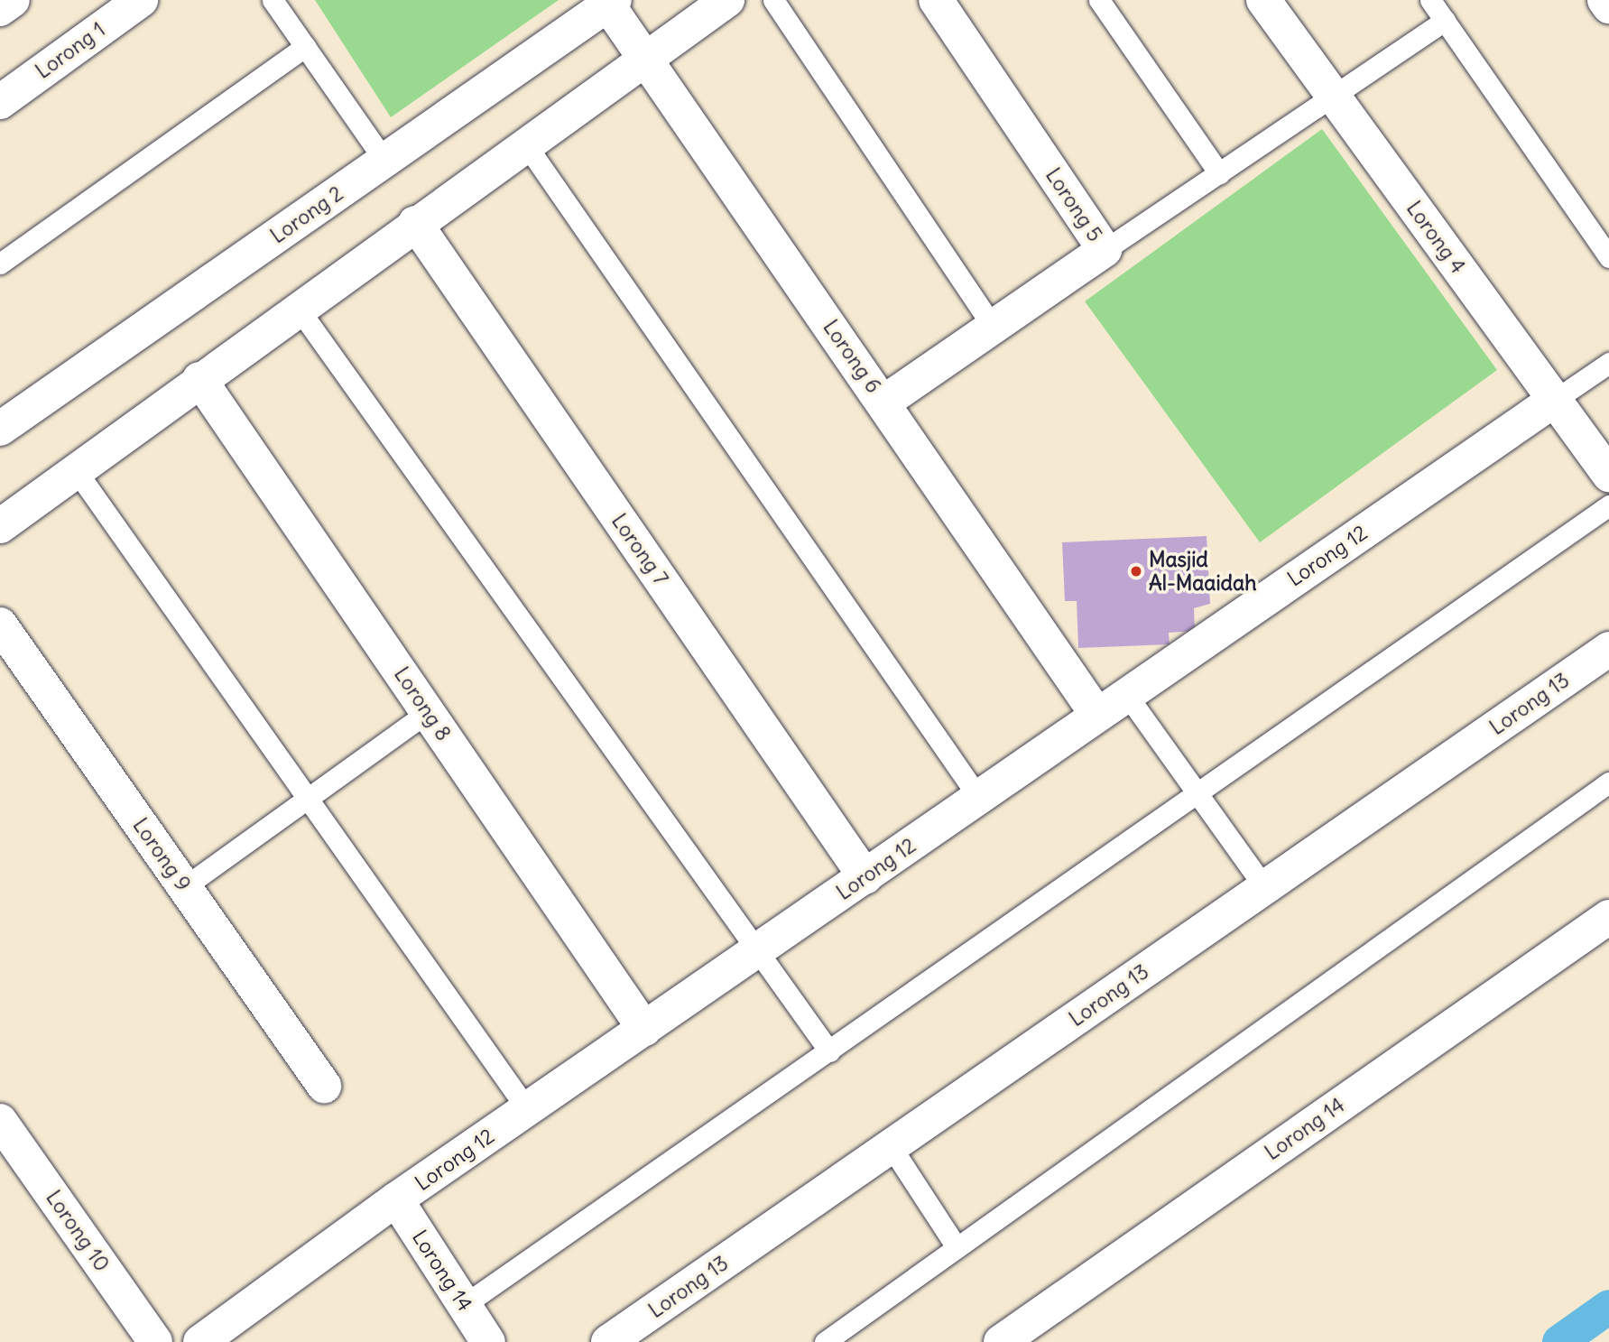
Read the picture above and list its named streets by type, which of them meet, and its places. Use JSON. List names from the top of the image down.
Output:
{
  "streets": {
    "street": [
      "Lorong 1",
      "Lorong 5",
      "Lorong 2",
      "Lorong 4",
      "Lorong 6",
      "Lorong 7",
      "Lorong 12",
      "Lorong 8",
      "Lorong 13",
      "Lorong 9",
      "Lorong 14",
      "Lorong 10"
    ]
  },
  "crossings": [
    ["Lorong 5", "Lorong 6"],
    ["Lorong 2", "Lorong 6"],
    ["Lorong 4", "Lorong 12"],
    ["Lorong 6", "Lorong 12"],
    ["Lorong 7", "Lorong 12"],
    ["Lorong 12", "Lorong 8"],
    ["Lorong 12", "Lorong 14"]
  ],
  "places": ["Masjid Al-Maaidah"]
}
